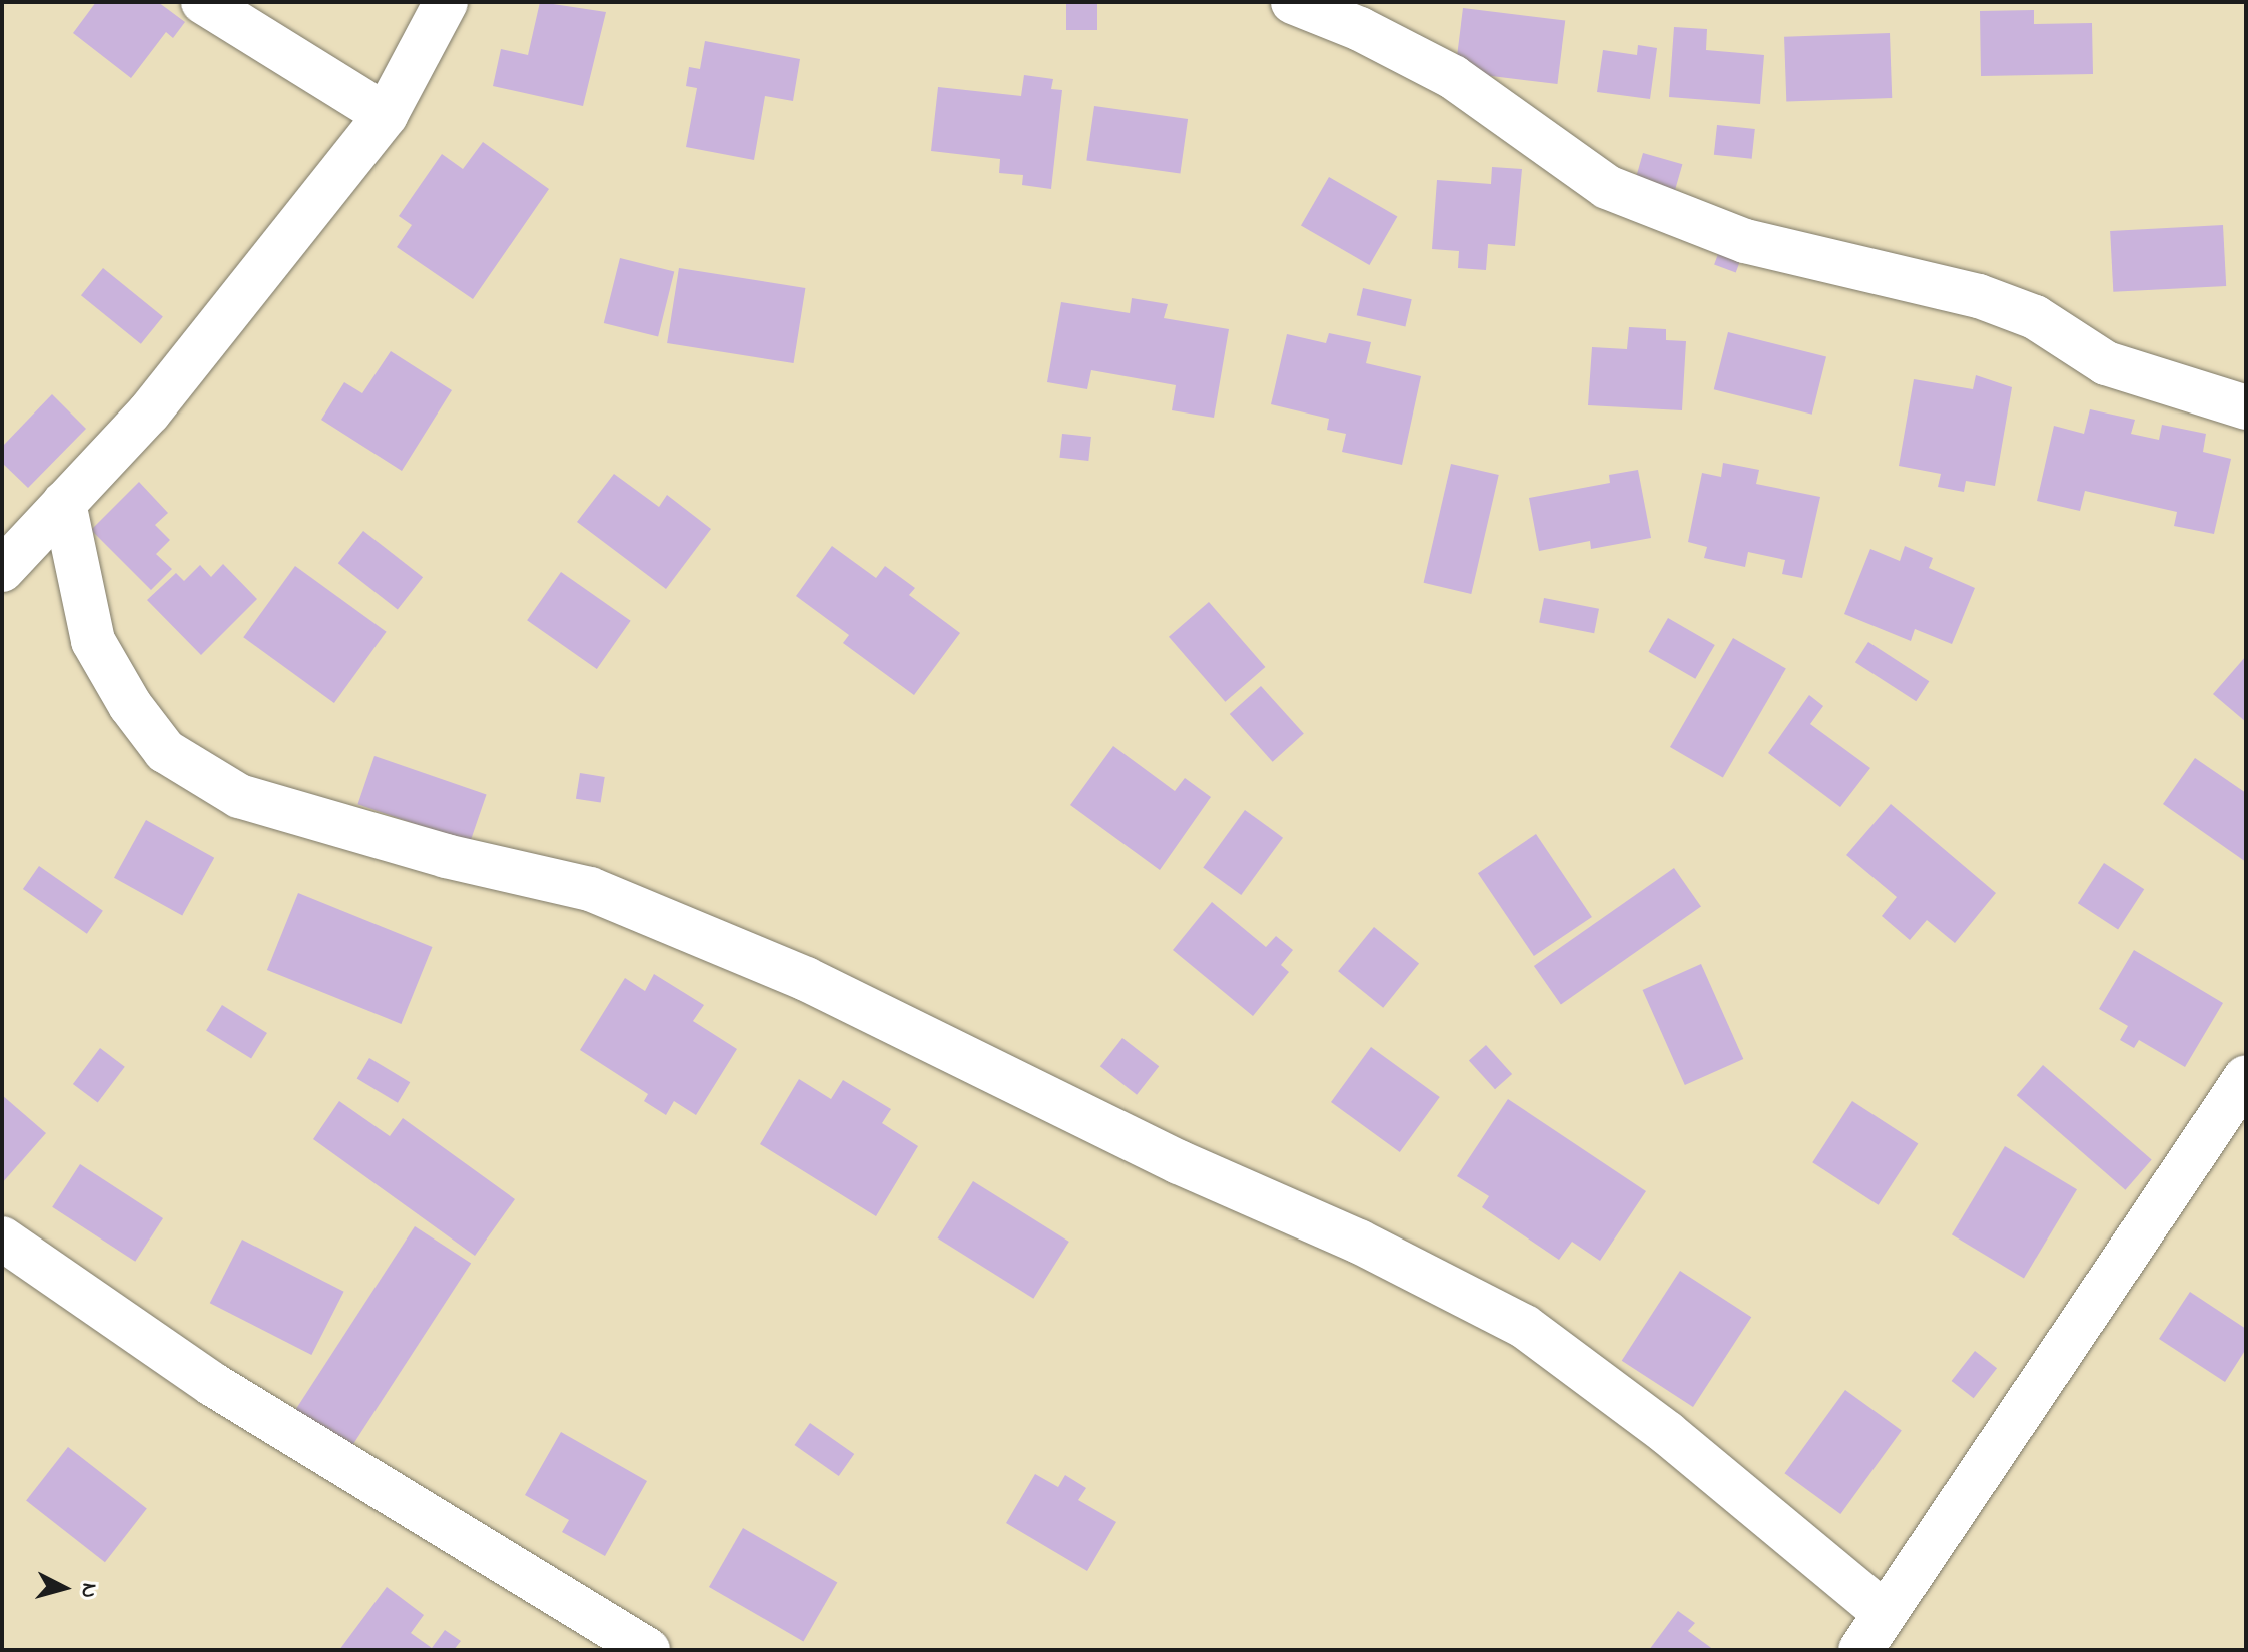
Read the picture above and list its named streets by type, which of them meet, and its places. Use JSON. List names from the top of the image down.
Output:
{
  "north": "right"
}
